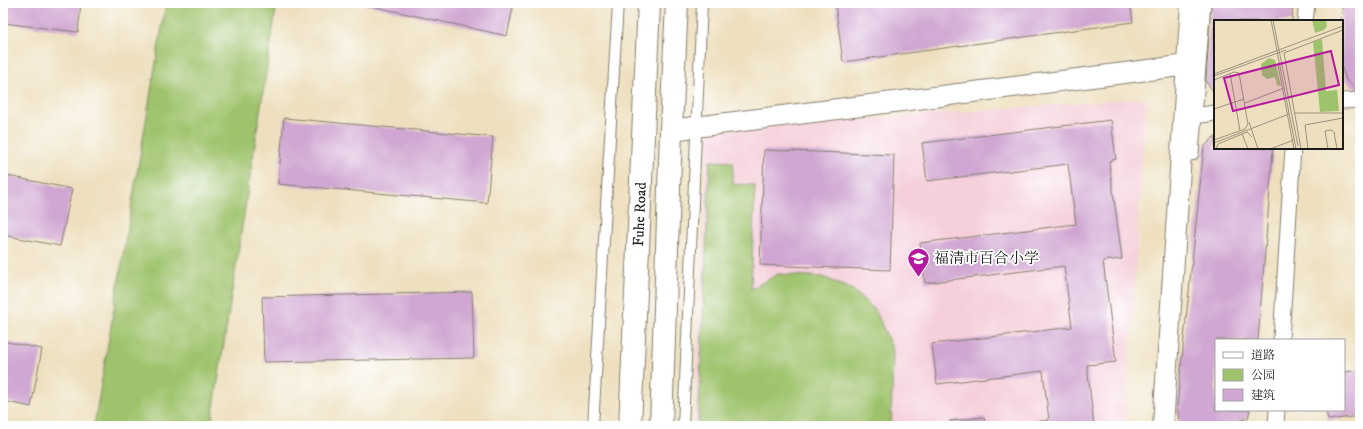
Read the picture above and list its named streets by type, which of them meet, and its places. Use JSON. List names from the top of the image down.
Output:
{
  "streets": {
    "street": ["Fuhe Road"]
  },
  "places": {
    "school or university": ["福清市百合小学"]
  },
  "legend": ["道路", "公园", "建筑"]
}
